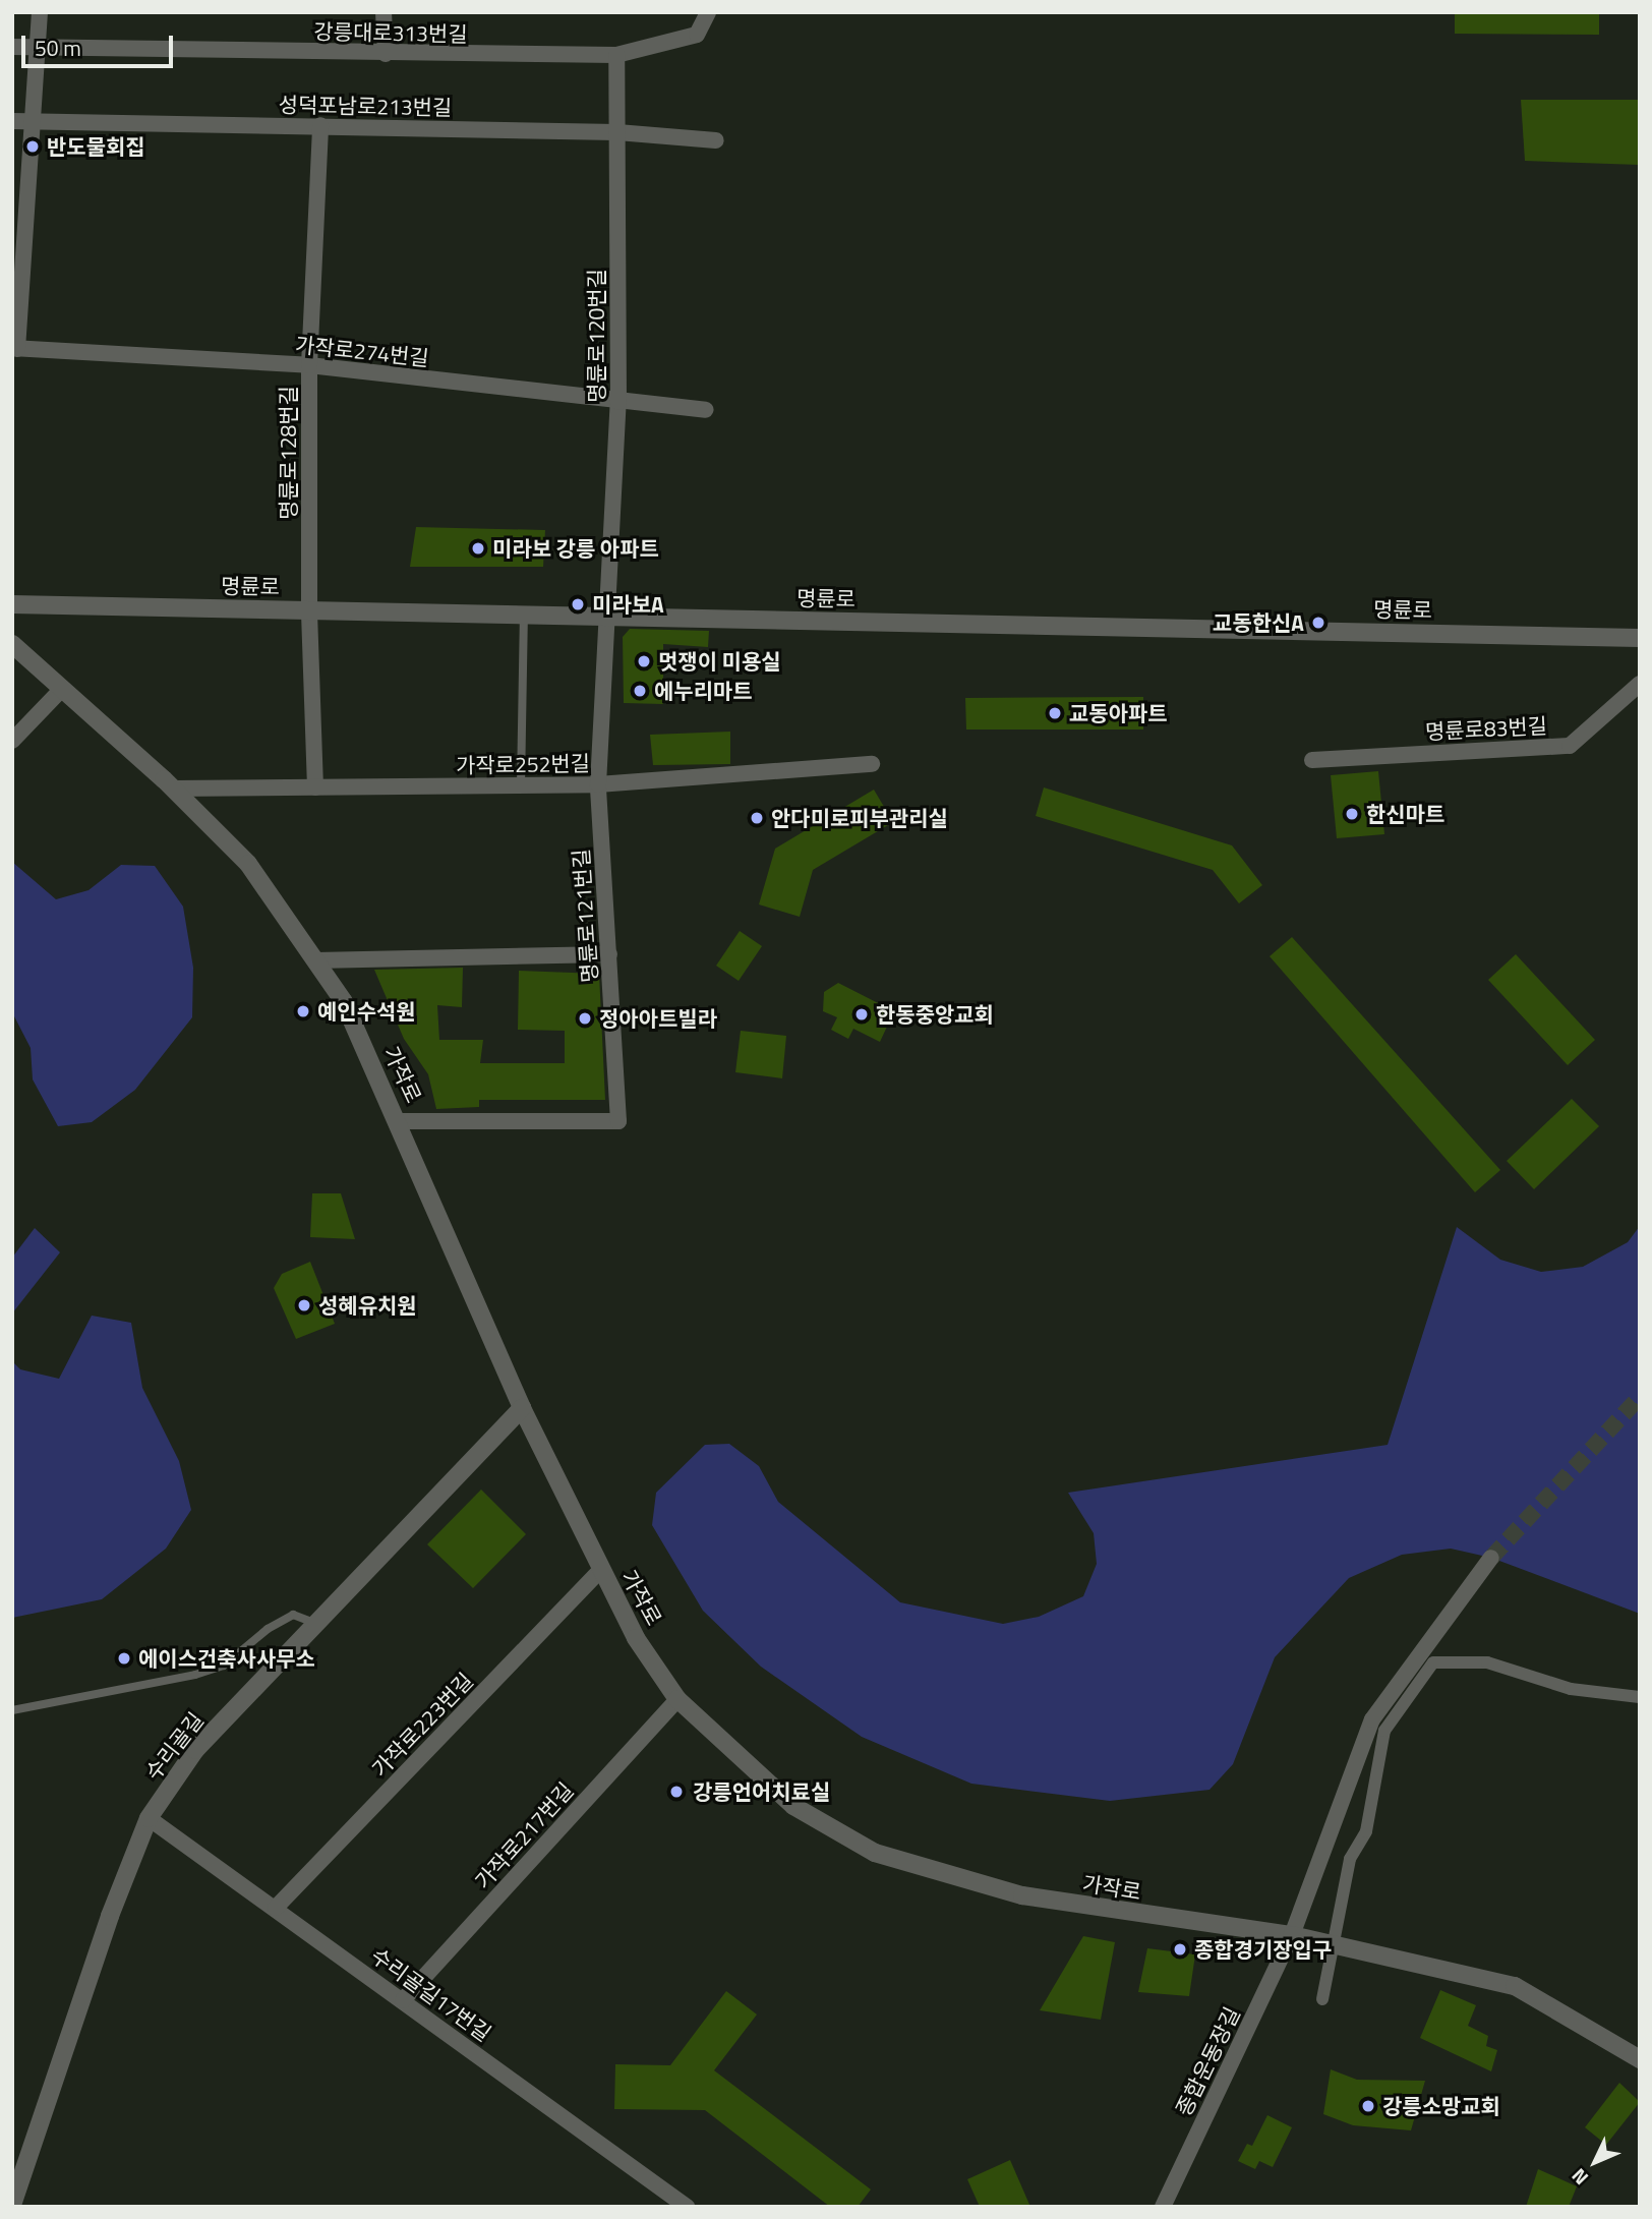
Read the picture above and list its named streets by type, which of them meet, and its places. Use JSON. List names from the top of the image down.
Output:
{
  "streets": {
    "street": [
      "강릉대로313번길",
      "성덕포남로213번길",
      "명륜로120번길",
      "가작로274번길",
      "명륜로128번길",
      "명륜로",
      "명륜로83번길",
      "가작로252번길",
      "명륜로121번길",
      "가작로",
      "가작로223번길",
      "수리골길",
      "가작로217번길",
      "수리골길17번길",
      "종합운동장길"
    ]
  },
  "crossings": [
    ["강릉대로313번길", "명륜로120번길"],
    ["성덕포남로213번길", "명륜로120번길"],
    ["성덕포남로213번길", "명륜로128번길"],
    ["명륜로120번길", "가작로274번길"],
    ["명륜로120번길", "명륜로"],
    ["명륜로120번길", "명륜로121번길"],
    ["가작로274번길", "명륜로128번길"],
    ["명륜로128번길", "명륜로"],
    ["명륜로128번길", "가작로252번길"],
    ["명륜로", "명륜로121번길"],
    ["가작로252번길", "명륜로121번길"],
    ["가작로252번길", "가작로"],
    ["명륜로121번길", "가작로"],
    ["가작로", "가작로223번길"],
    ["가작로", "수리골길"],
    ["가작로", "가작로217번길"],
    ["가작로", "종합운동장길"],
    ["가작로223번길", "수리골길17번길"],
    ["수리골길", "수리골길17번길"],
    ["가작로217번길", "수리골길17번길"]
  ],
  "places": [
    "반도물회집",
    "미라보 강릉 아파트",
    "미라보A",
    "교동한신A",
    "멋쟁이 미용실",
    "에누리마트",
    "교동아파트",
    "한신마트",
    "안다미로피부관리실",
    "예인수석원",
    "한동중앙교회",
    "정아아트빌라",
    "성혜유치원",
    "에이스건축사사무소",
    "강릉언어치료실",
    "종합경기장입구",
    "강릉소망교회"
  ],
  "scale_bar": "50 m",
  "north": "bottom left"
}
